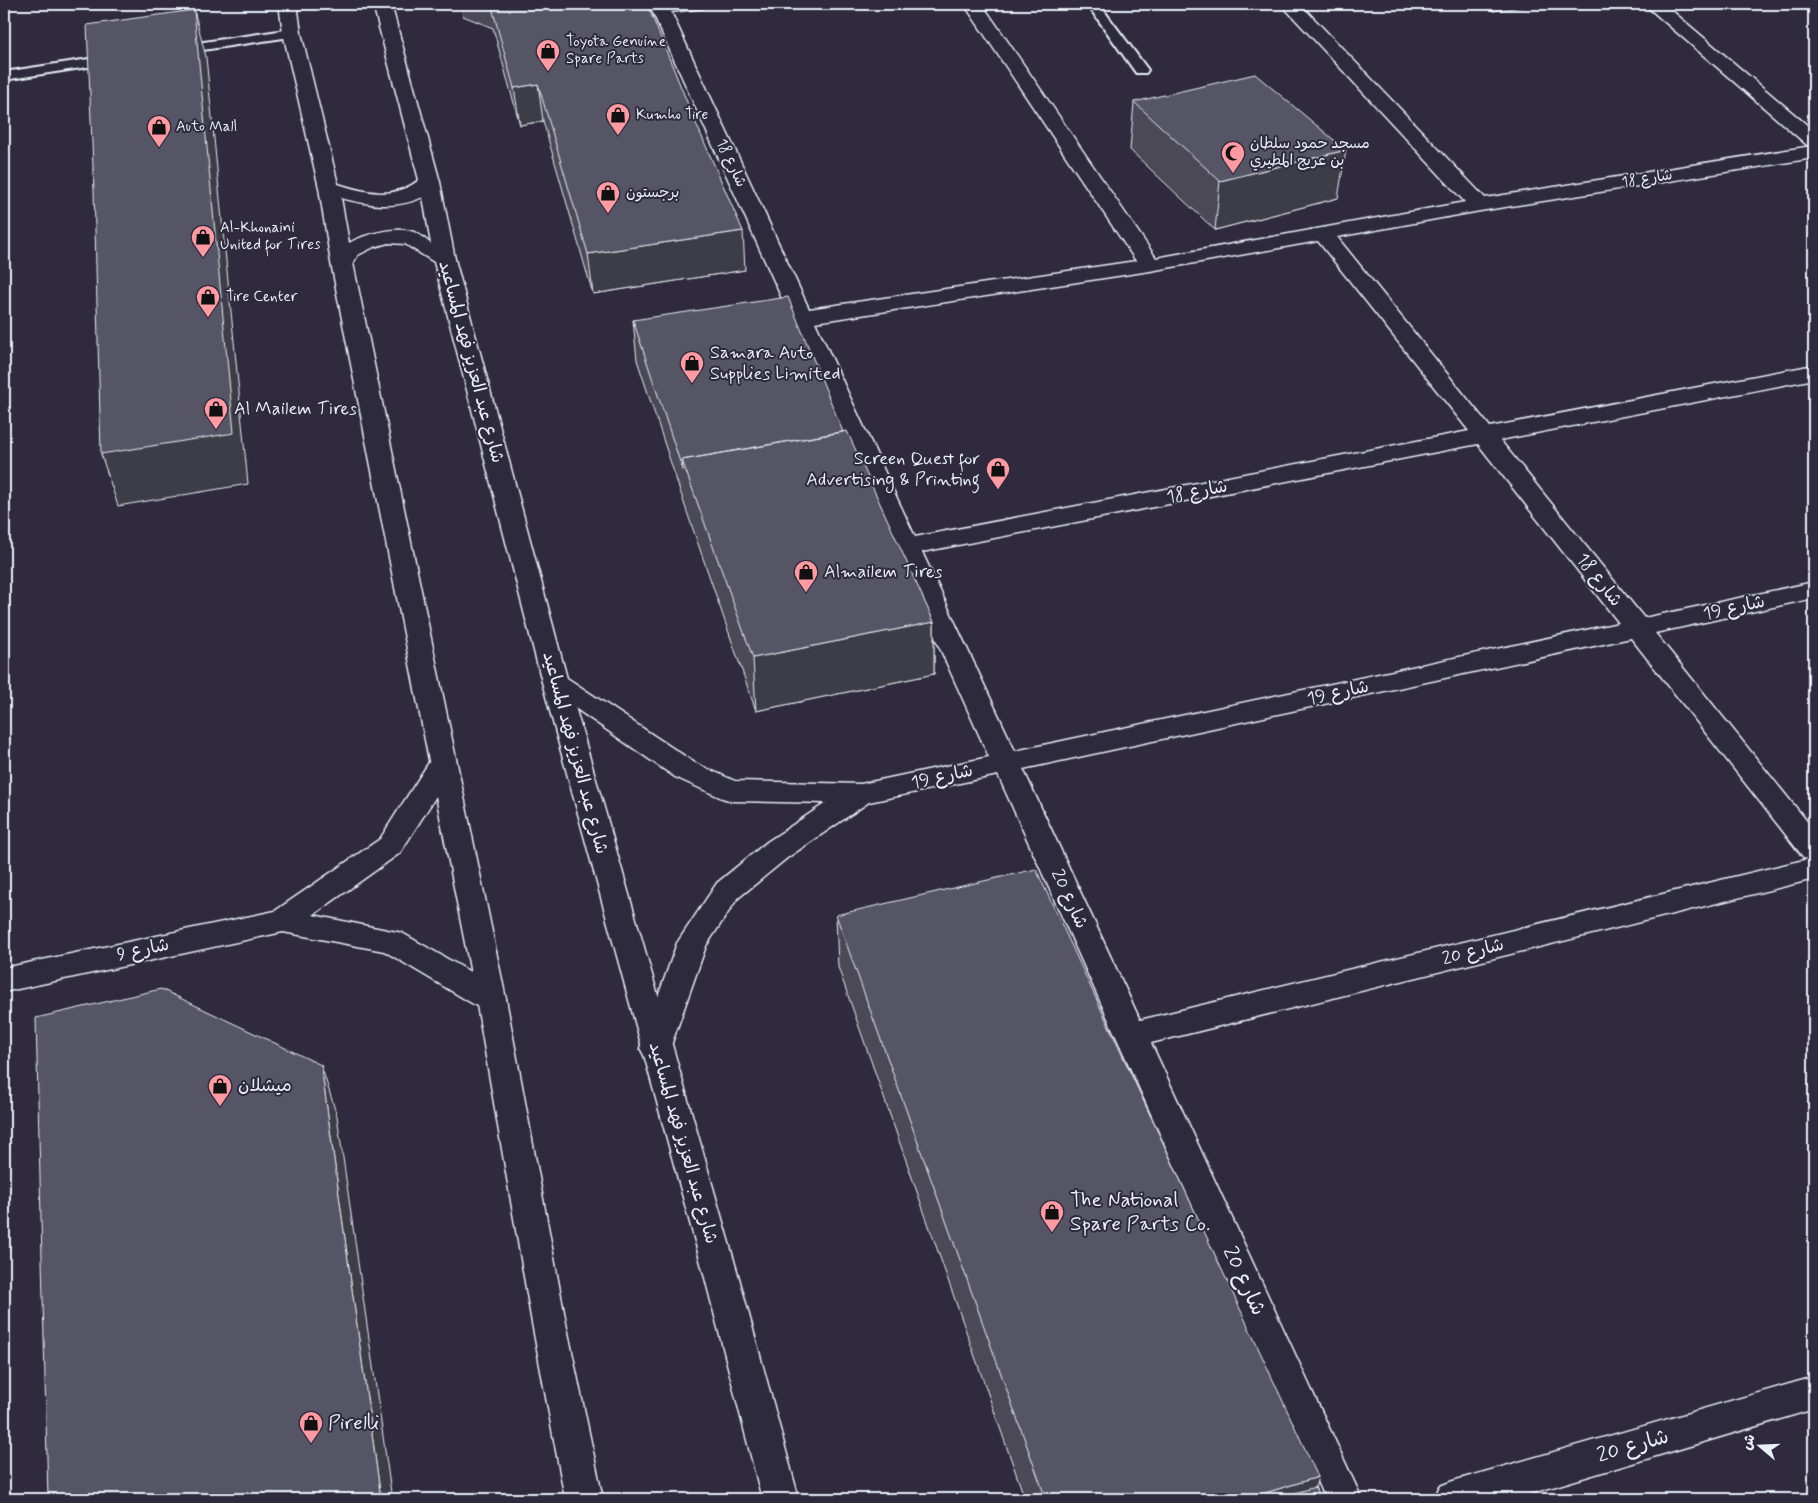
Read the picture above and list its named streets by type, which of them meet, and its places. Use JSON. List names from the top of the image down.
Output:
{
  "streets": {
    "street": [
      "شارع 18",
      "شارع عبد العزيز فهد المساعيد",
      "شارع 19",
      "شارع 20",
      "شارع 9"
    ]
  },
  "crossings": [
    ["شارع 18", "شارع 19"],
    ["شارع 18", "شارع 20"],
    ["شارع عبد العزيز فهد المساعيد", "شارع 19"],
    ["شارع 19", "شارع 20"]
  ],
  "places": {
    "shop": [
      "Toyota Genuine Spare Parts",
      "Kumho Tire",
      "Auto Mall",
      "برجستون",
      "Al-Khonaini United for Tires",
      "Tire Center",
      "Samara Auto Supplies Limited",
      "Al Mailem Tires",
      "Screen Quest for Advertising & Printing",
      "Almailem Tires",
      "ميشلان",
      "The National Spare Parts Co.",
      "Pirelli"
    ],
    "mosque": ["مسجد حمود سلطان بن عريج المطيري"]
  },
  "north": "left"
}
